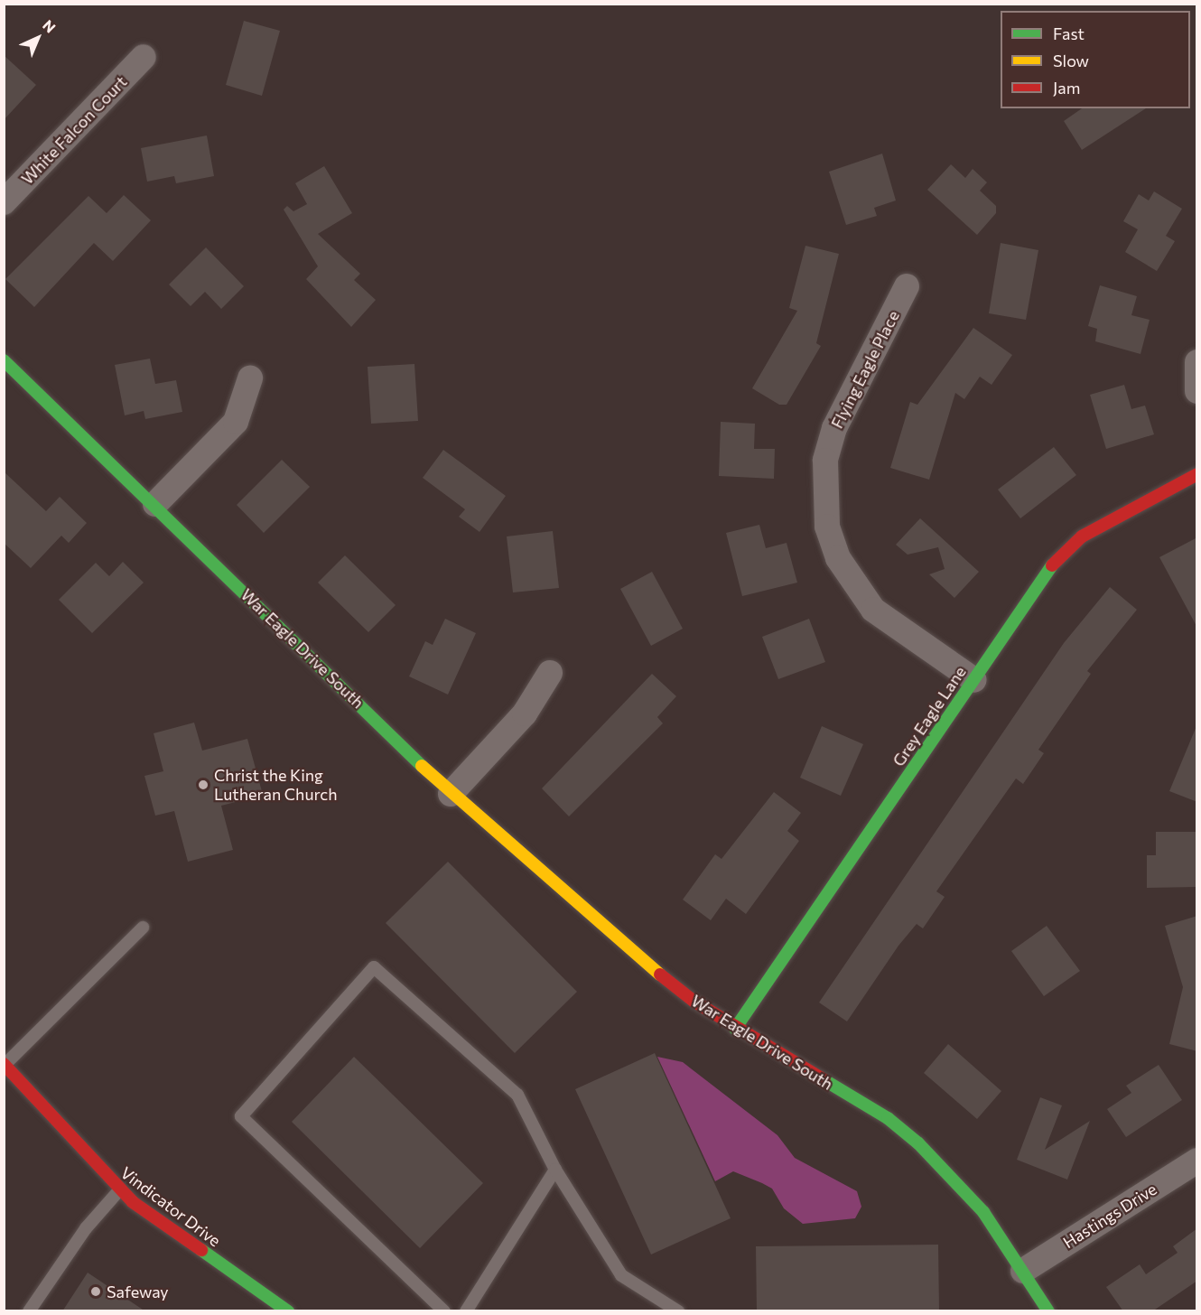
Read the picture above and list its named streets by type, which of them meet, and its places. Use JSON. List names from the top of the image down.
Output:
{
  "streets": {
    "street": [
      "White Falcon Court",
      "Flying Eagle Place",
      "War Eagle Drive South",
      "Grey Eagle Lane",
      "Vindicator Drive",
      "Hastings Drive"
    ]
  },
  "crossings": [
    ["Flying Eagle Place", "Grey Eagle Lane"],
    ["War Eagle Drive South", "Grey Eagle Lane"],
    ["War Eagle Drive South", "Hastings Drive"]
  ],
  "places": ["Christ the King Lutheran Church", "Safeway"],
  "legend": ["Fast", "Slow", "Jam"],
  "north": "top right"
}
